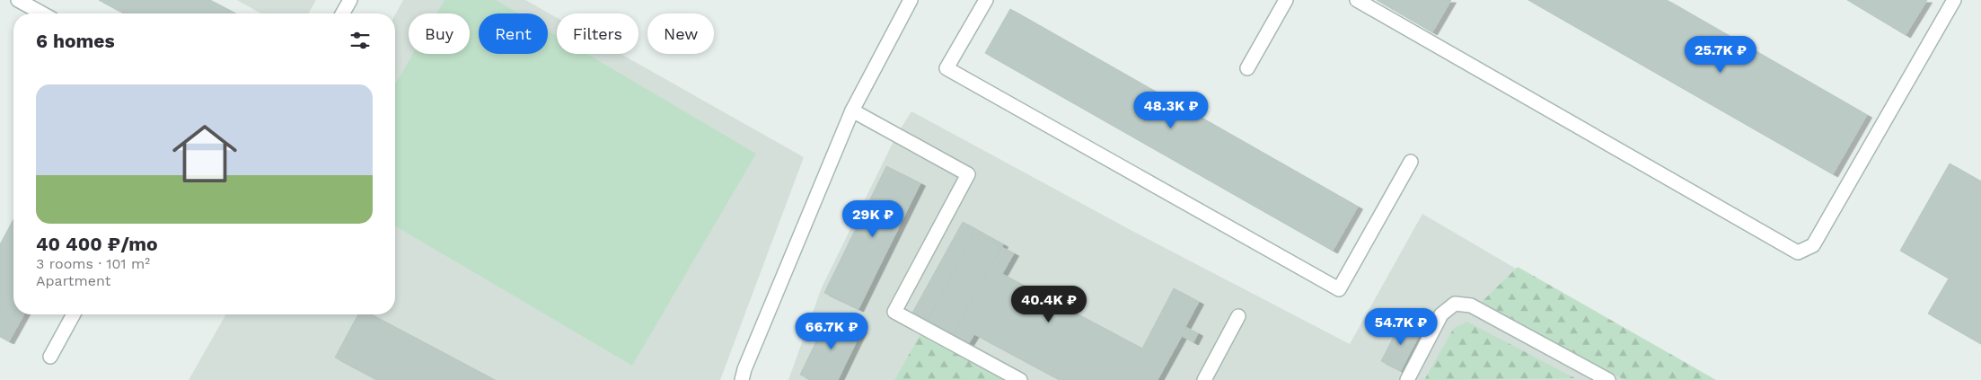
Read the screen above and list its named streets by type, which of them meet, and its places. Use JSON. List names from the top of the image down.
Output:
{
  "page": {
    "chip": [
      "Buy",
      "Rent",
      "Filters",
      "New"
    ],
    "heading": "6 homes",
    "price": [
      "25.7K ₽",
      "48.3K ₽",
      "29K ₽",
      "40.4K ₽",
      "54.7K ₽",
      "66.7K ₽"
    ],
    "list": [
      {
        "name": "40 400 ₽/mo",
        "note": "3 rooms · 101 m² · Apartment"
      }
    ]
  }
}
